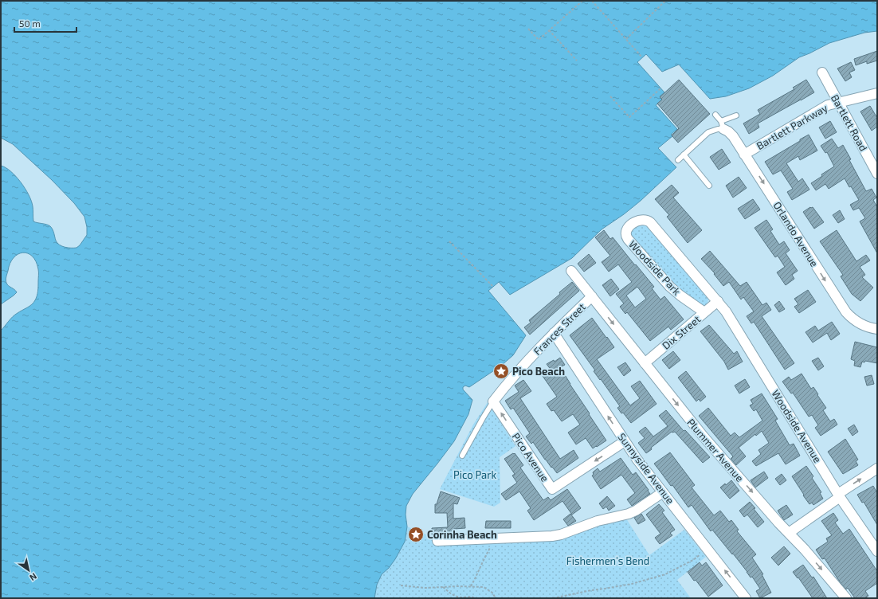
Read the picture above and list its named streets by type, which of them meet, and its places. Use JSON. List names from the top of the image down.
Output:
{
  "streets": {
    "street": [
      "Bartlett Road",
      "Bartlett Parkway",
      "Orlando Avenue",
      "Woodside Park",
      "Frances Street",
      "Dix Street",
      "Woodside Avenue",
      "Plummer Avenue",
      "Pico Avenue",
      "Sunnyside Avenue"
    ]
  },
  "crossings": [
    ["Bartlett Road", "Bartlett Parkway"],
    ["Bartlett Parkway", "Orlando Avenue"],
    ["Woodside Park", "Dix Street"],
    ["Woodside Park", "Woodside Avenue"],
    ["Frances Street", "Plummer Avenue"],
    ["Frances Street", "Pico Avenue"],
    ["Frances Street", "Sunnyside Avenue"],
    ["Dix Street", "Woodside Avenue"],
    ["Dix Street", "Plummer Avenue"],
    ["Pico Avenue", "Sunnyside Avenue"]
  ],
  "one_way": ["Orlando Avenue", "Plummer Avenue", "Sunnyside Avenue"],
  "parks": ["Pico Park", "Fishermen's Bend"],
  "places": {
    "place": ["Pico Beach", "Corinha Beach"]
  },
  "scale_bar": "50 m",
  "north": "bottom right"
}
